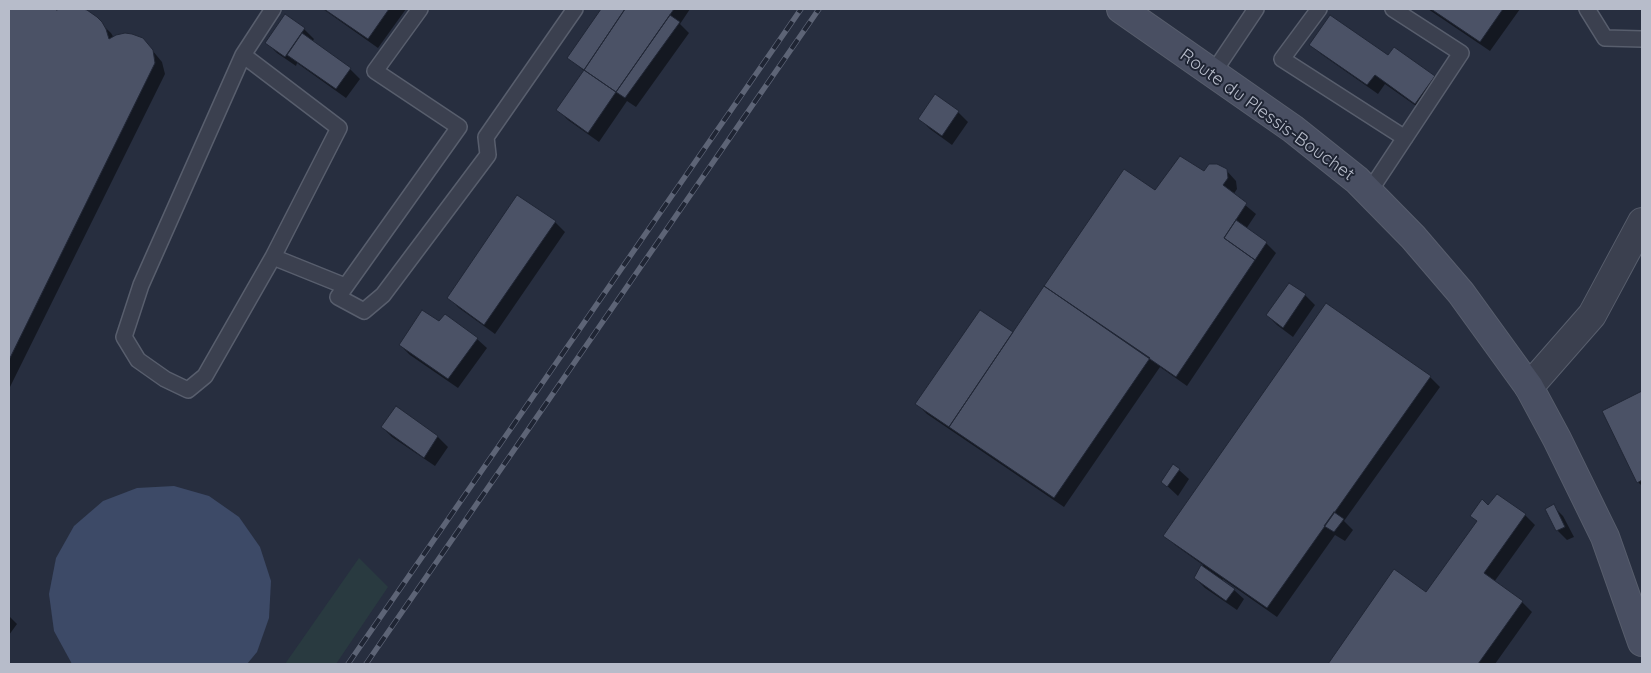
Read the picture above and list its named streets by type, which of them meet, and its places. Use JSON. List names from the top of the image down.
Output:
{
  "streets": {
    "street": ["Route du Plessis-Bouchet"]
  }
}
